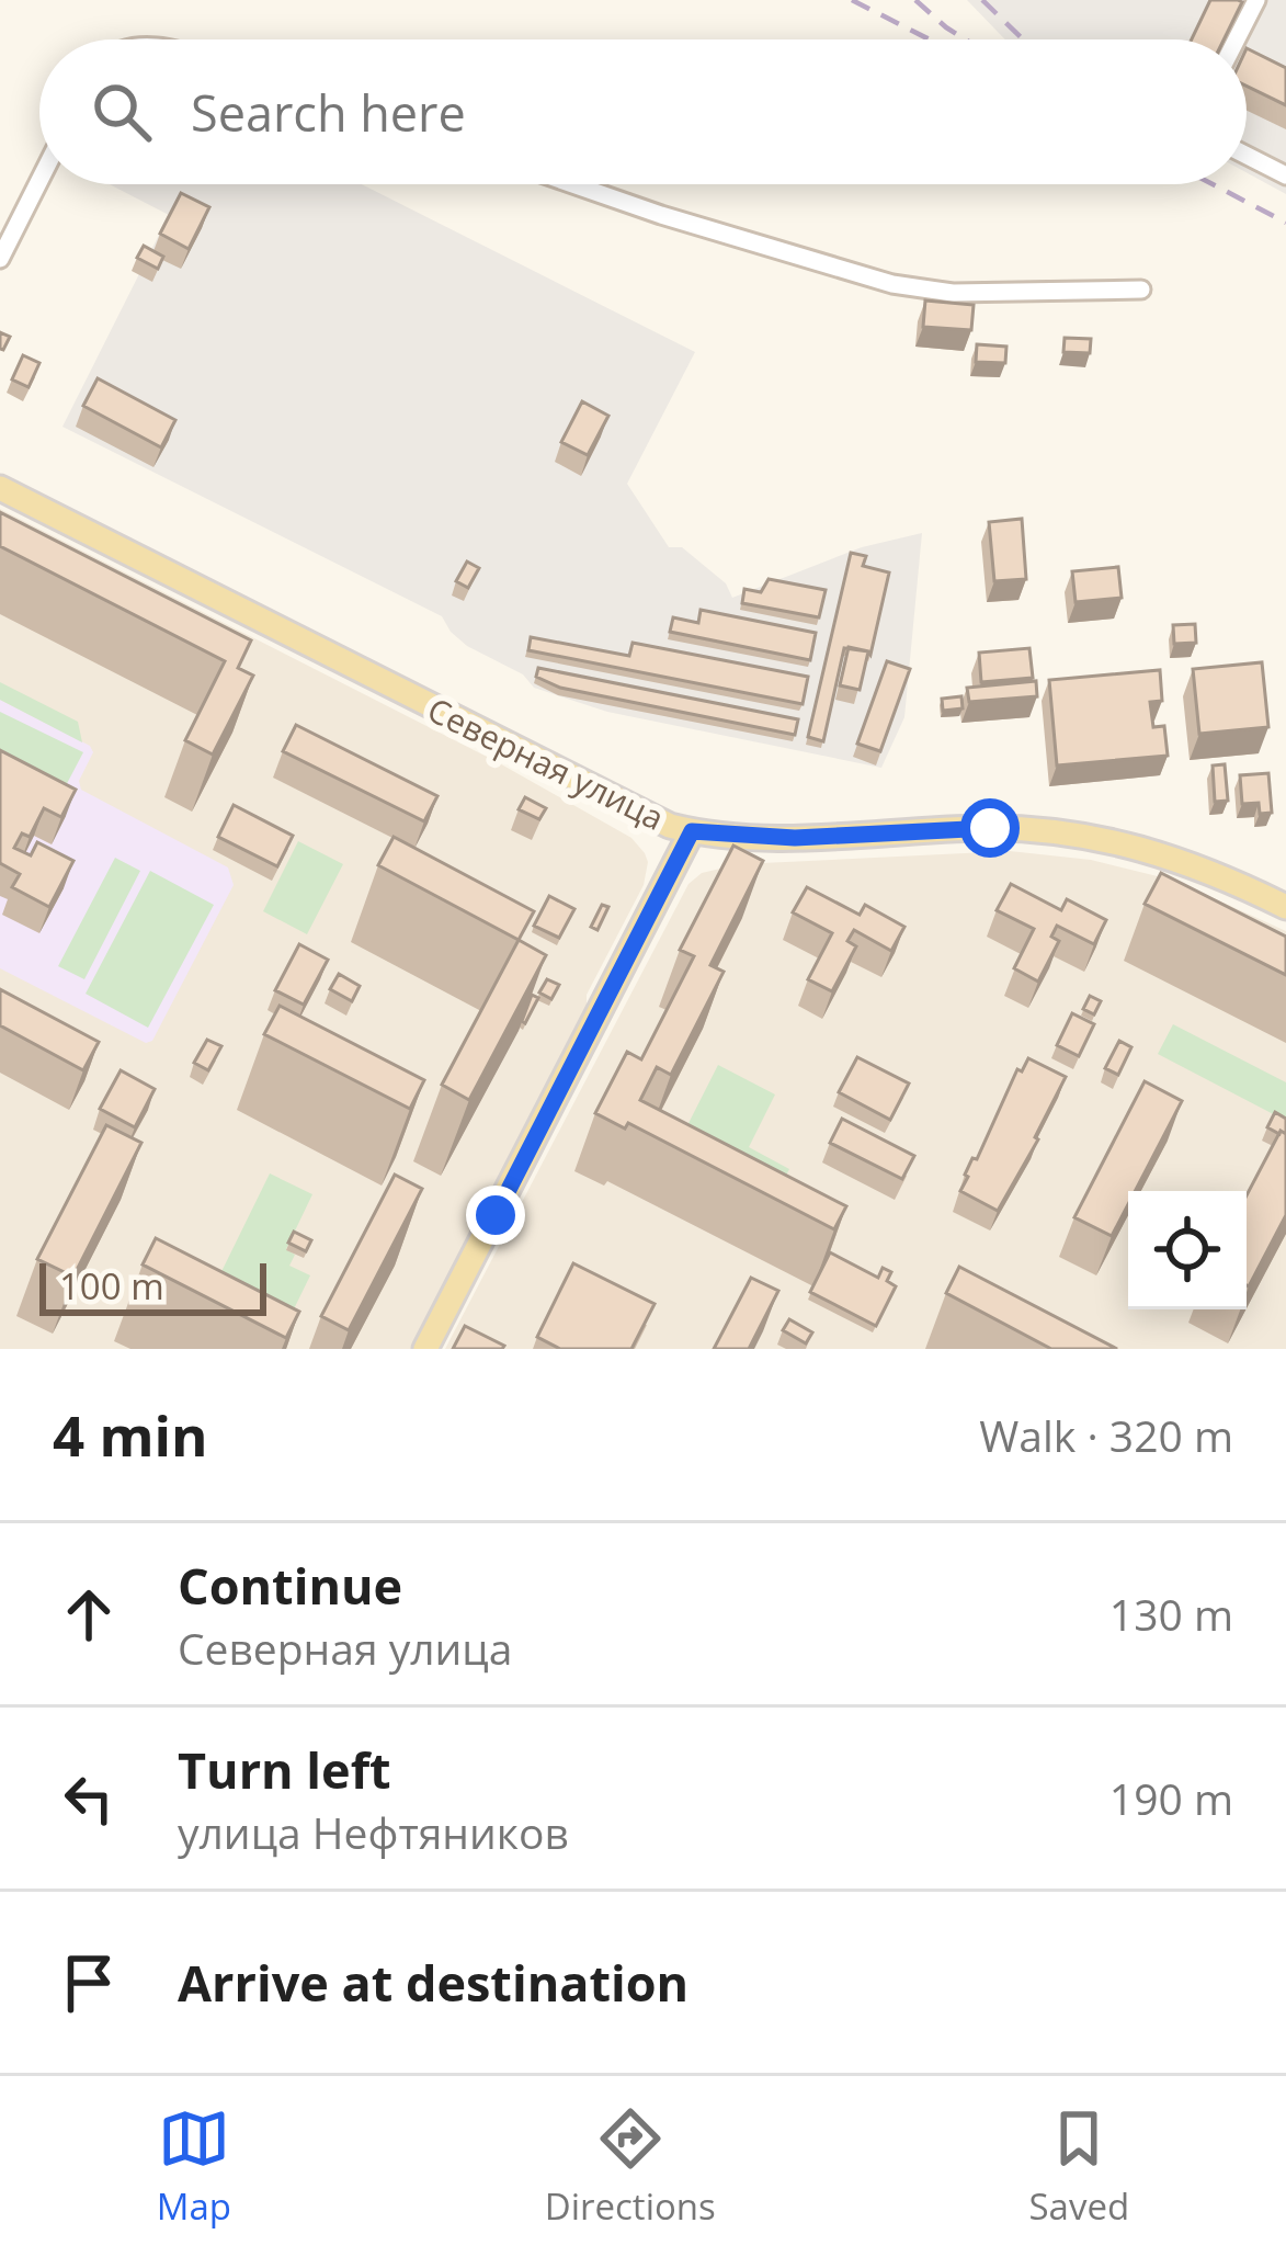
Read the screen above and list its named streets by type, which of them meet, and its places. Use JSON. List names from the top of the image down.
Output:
{
  "streets": {
    "main road": ["Северная улица"]
  },
  "scale_bar": "100 m",
  "page": {
    "search": "Search here",
    "scale": "100 m",
    "heading": ["4 min", "Walk · 320 m"],
    "list": [
      ["Continue", "Северная улица", "130 m"],
      ["Turn left", "улица Нефтяников", "190 m"],
      "Arrive at destination"
    ],
    "nav": ["Map", "Directions", "Saved"]
  }
}
